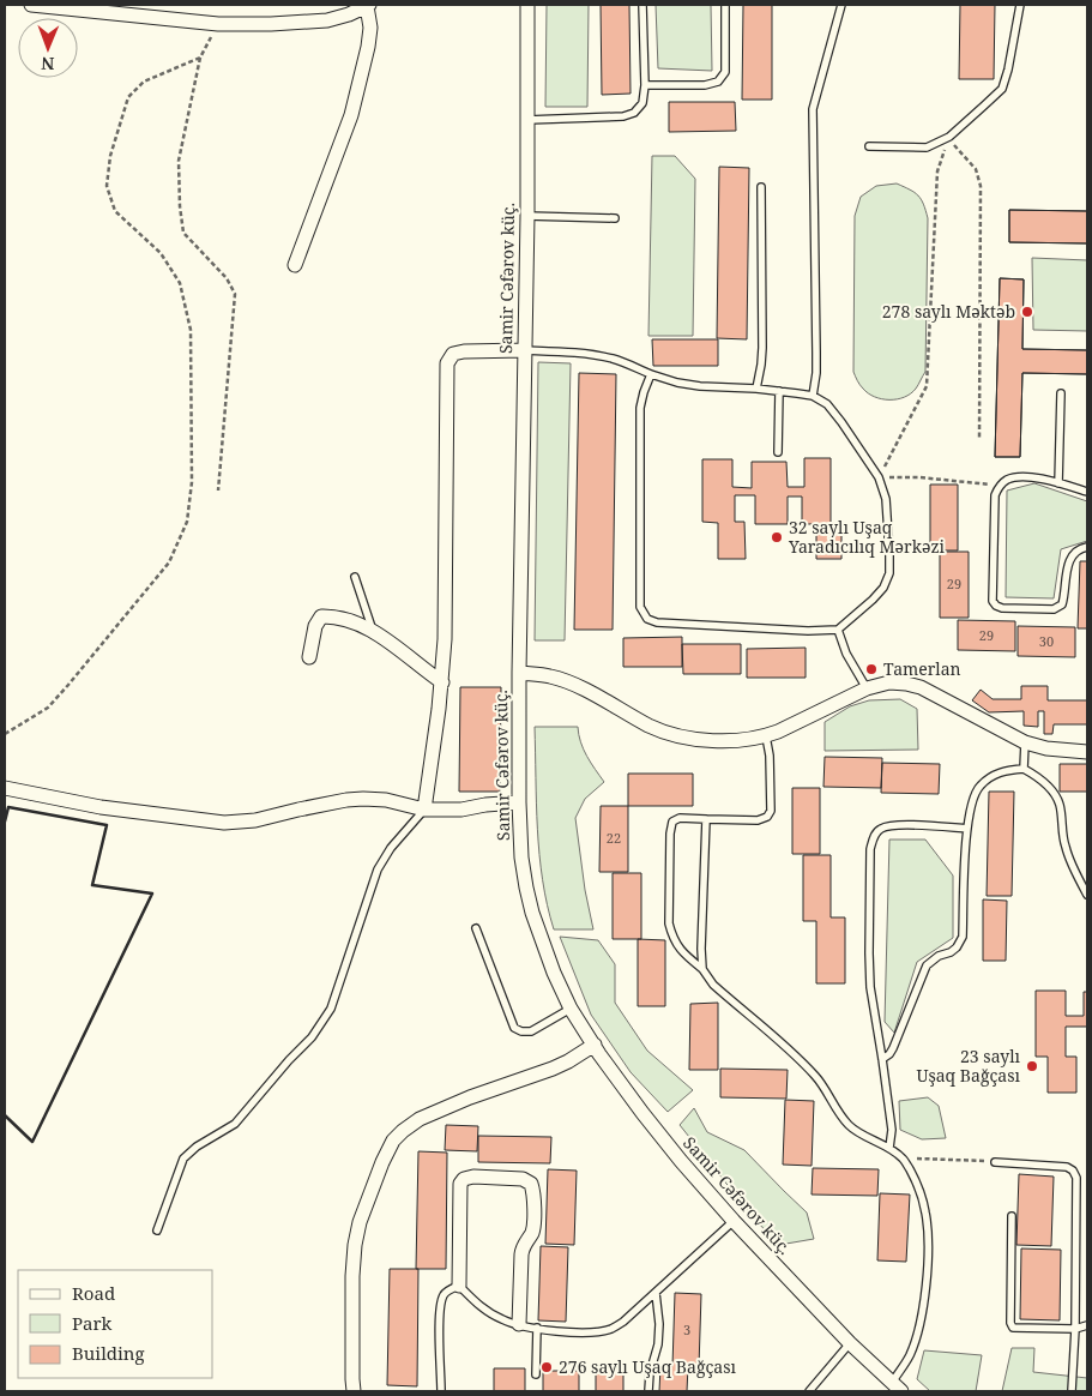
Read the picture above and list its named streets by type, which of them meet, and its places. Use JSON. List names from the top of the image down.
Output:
{
  "streets": {
    "street": ["Samir Cəfərov küç."]
  },
  "places": [
    "278 saylı Məktəb",
    "32 saylı Uşaq Yaradıcılıq Mərkəzi",
    "Tamerlan",
    "23 saylı Uşaq Bağçası",
    "276 saylı Uşaq Bağçası"
  ],
  "house_numbers": [
    "29",
    "29",
    "30",
    "22",
    "3"
  ],
  "legend": ["Road", "Park", "Building"],
  "north": "bottom"
}
